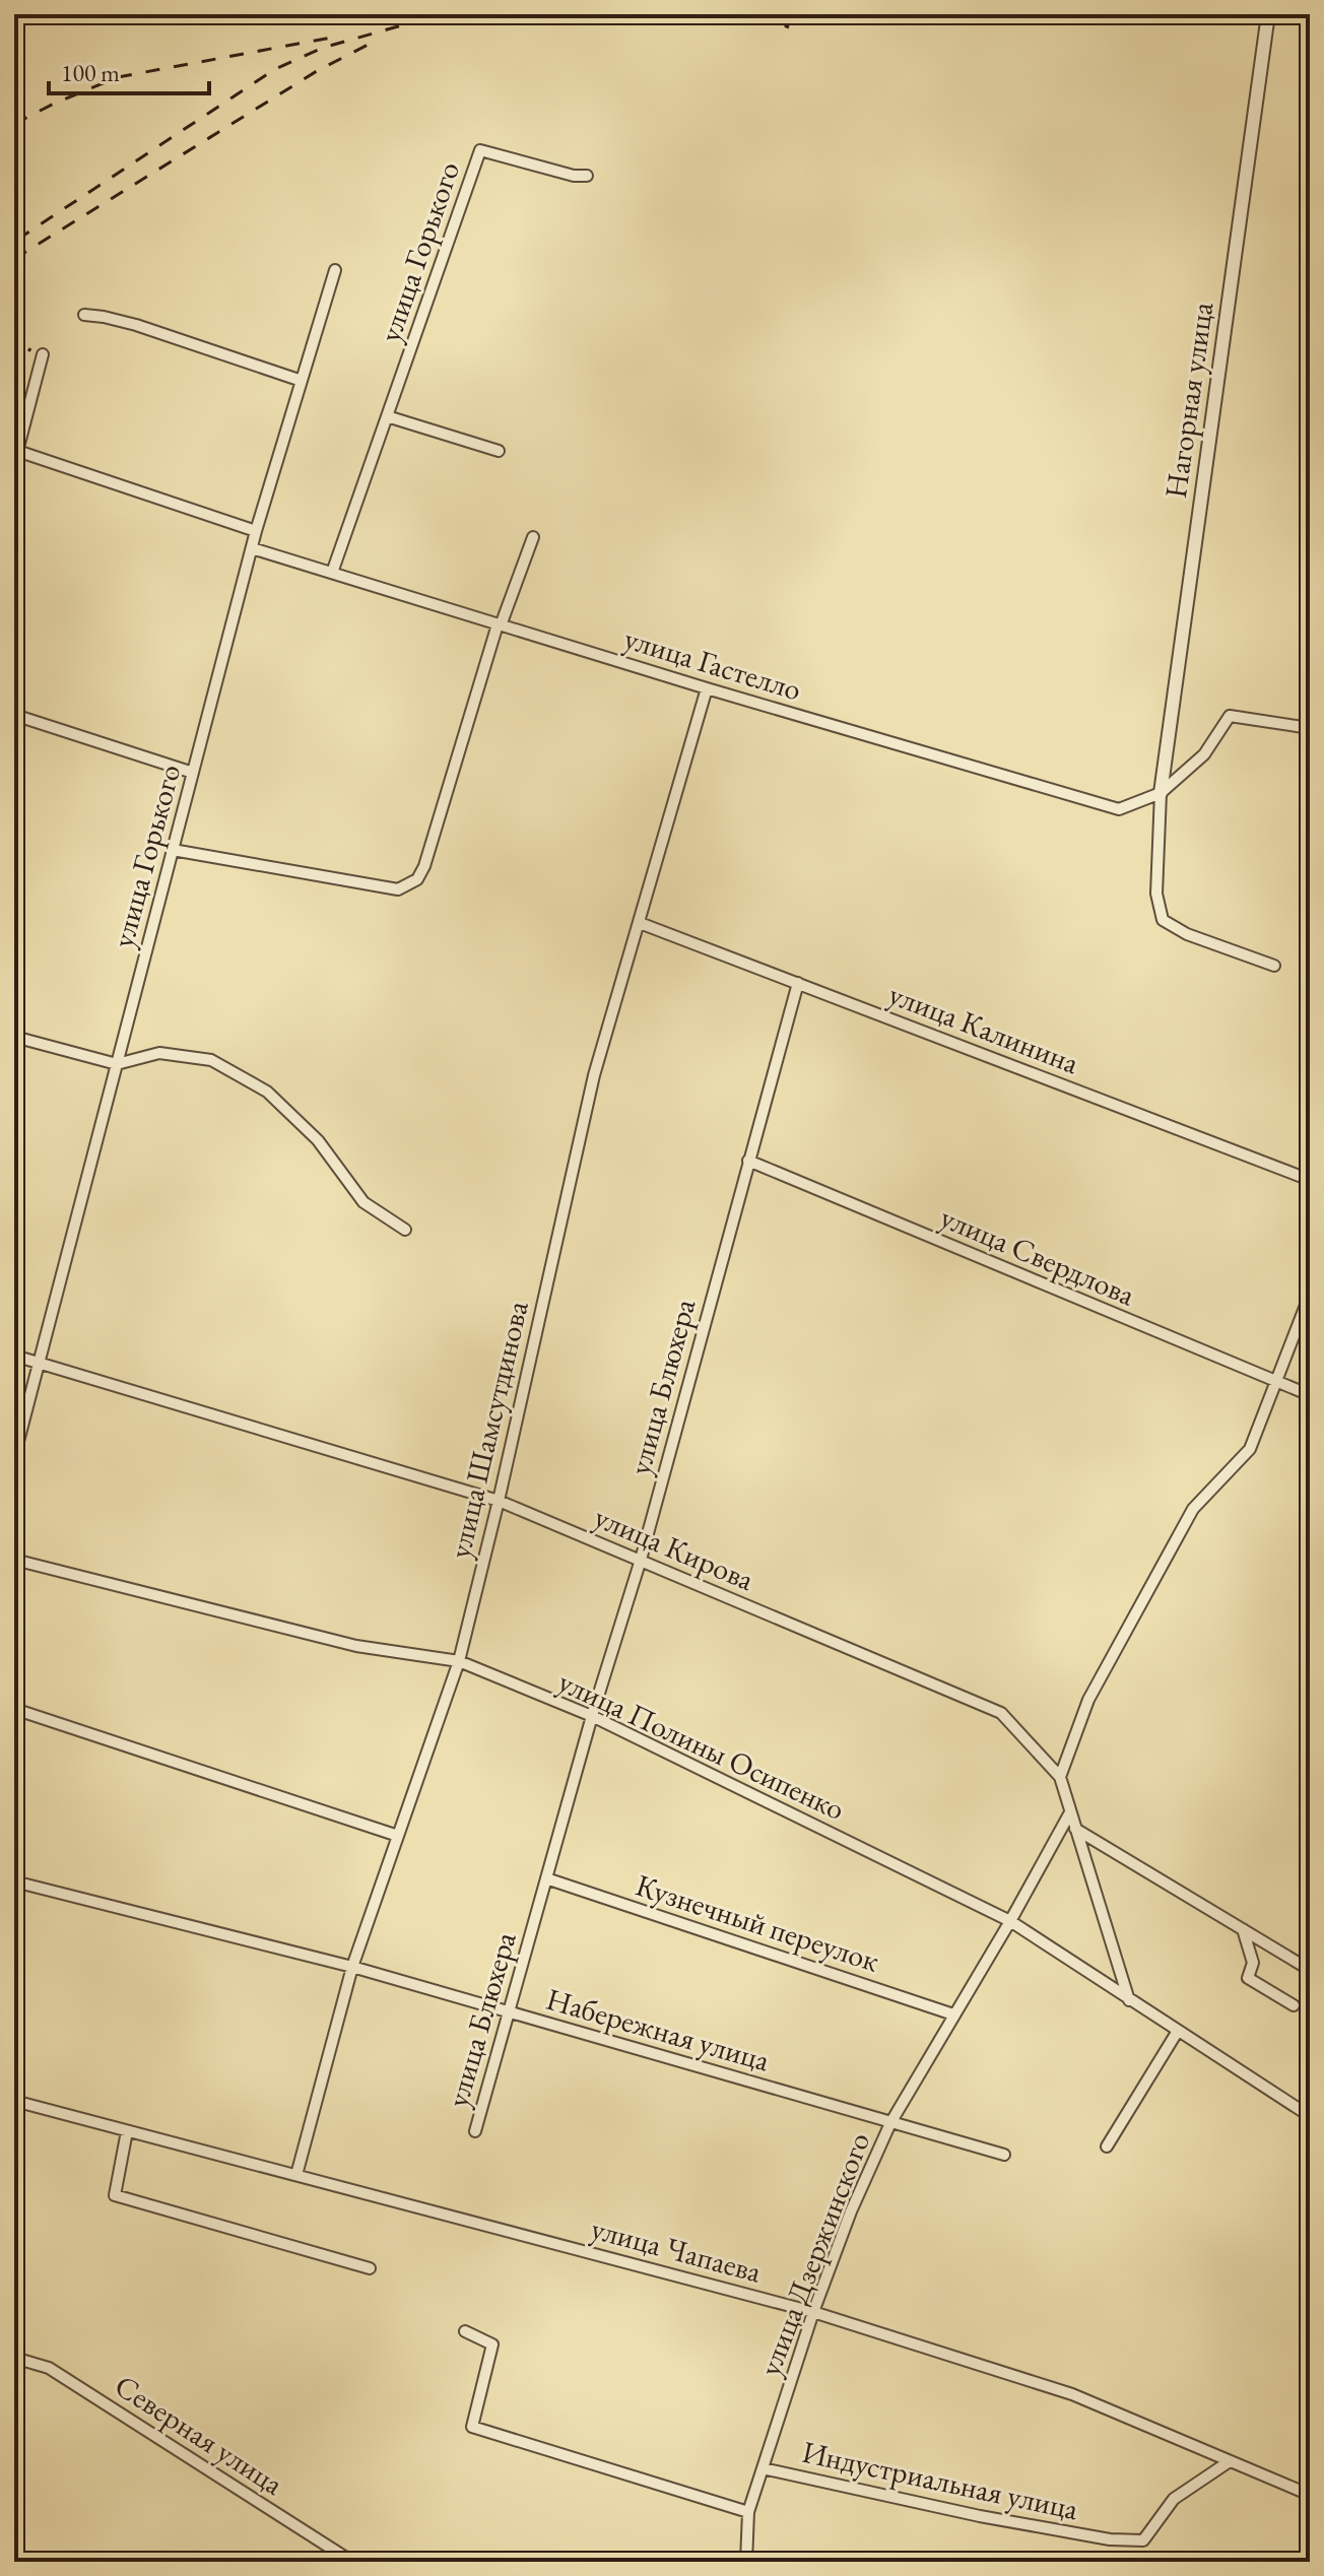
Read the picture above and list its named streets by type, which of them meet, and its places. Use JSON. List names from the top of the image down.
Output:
{
  "streets": {
    "street": [
      "улица Горького",
      "Нагорная улица",
      "улица Гастелло",
      "улица Калинина",
      "улица Свердлова",
      "улица Блюхера",
      "улица Шамсутдинова",
      "улица Кирова",
      "улица Полины Осипенко",
      "Кузнечный переулок",
      "Набережная улица",
      "улица Чапаева",
      "улица Дзержинского",
      "Северная улица",
      "Индустриальная улица"
    ]
  },
  "crossings": [
    ["улица Горького", "улица Гастелло"],
    ["улица Горького", "улица Кирова"],
    ["Нагорная улица", "улица Гастелло"],
    ["улица Гастелло", "улица Шамсутдинова"],
    ["улица Калинина", "улица Блюхера"],
    ["улица Калинина", "улица Шамсутдинова"],
    ["улица Свердлова", "улица Блюхера"],
    ["улица Блюхера", "улица Кирова"],
    ["улица Блюхера", "улица Полины Осипенко"],
    ["улица Блюхера", "Кузнечный переулок"],
    ["улица Блюхера", "Набережная улица"],
    ["улица Шамсутдинова", "улица Кирова"],
    ["улица Шамсутдинова", "улица Полины Осипенко"],
    ["улица Шамсутдинова", "Набережная улица"],
    ["улица Шамсутдинова", "улица Чапаева"],
    ["улица Кирова", "улица Полины Осипенко"],
    ["улица Кирова", "улица Дзержинского"],
    ["улица Полины Осипенко", "улица Дзержинского"],
    ["Кузнечный переулок", "улица Дзержинского"],
    ["Набережная улица", "улица Дзержинского"],
    ["улица Чапаева", "улица Дзержинского"],
    ["улица Чапаева", "Индустриальная улица"],
    ["улица Дзержинского", "Индустриальная улица"]
  ],
  "scale_bar": "100 m"
}
